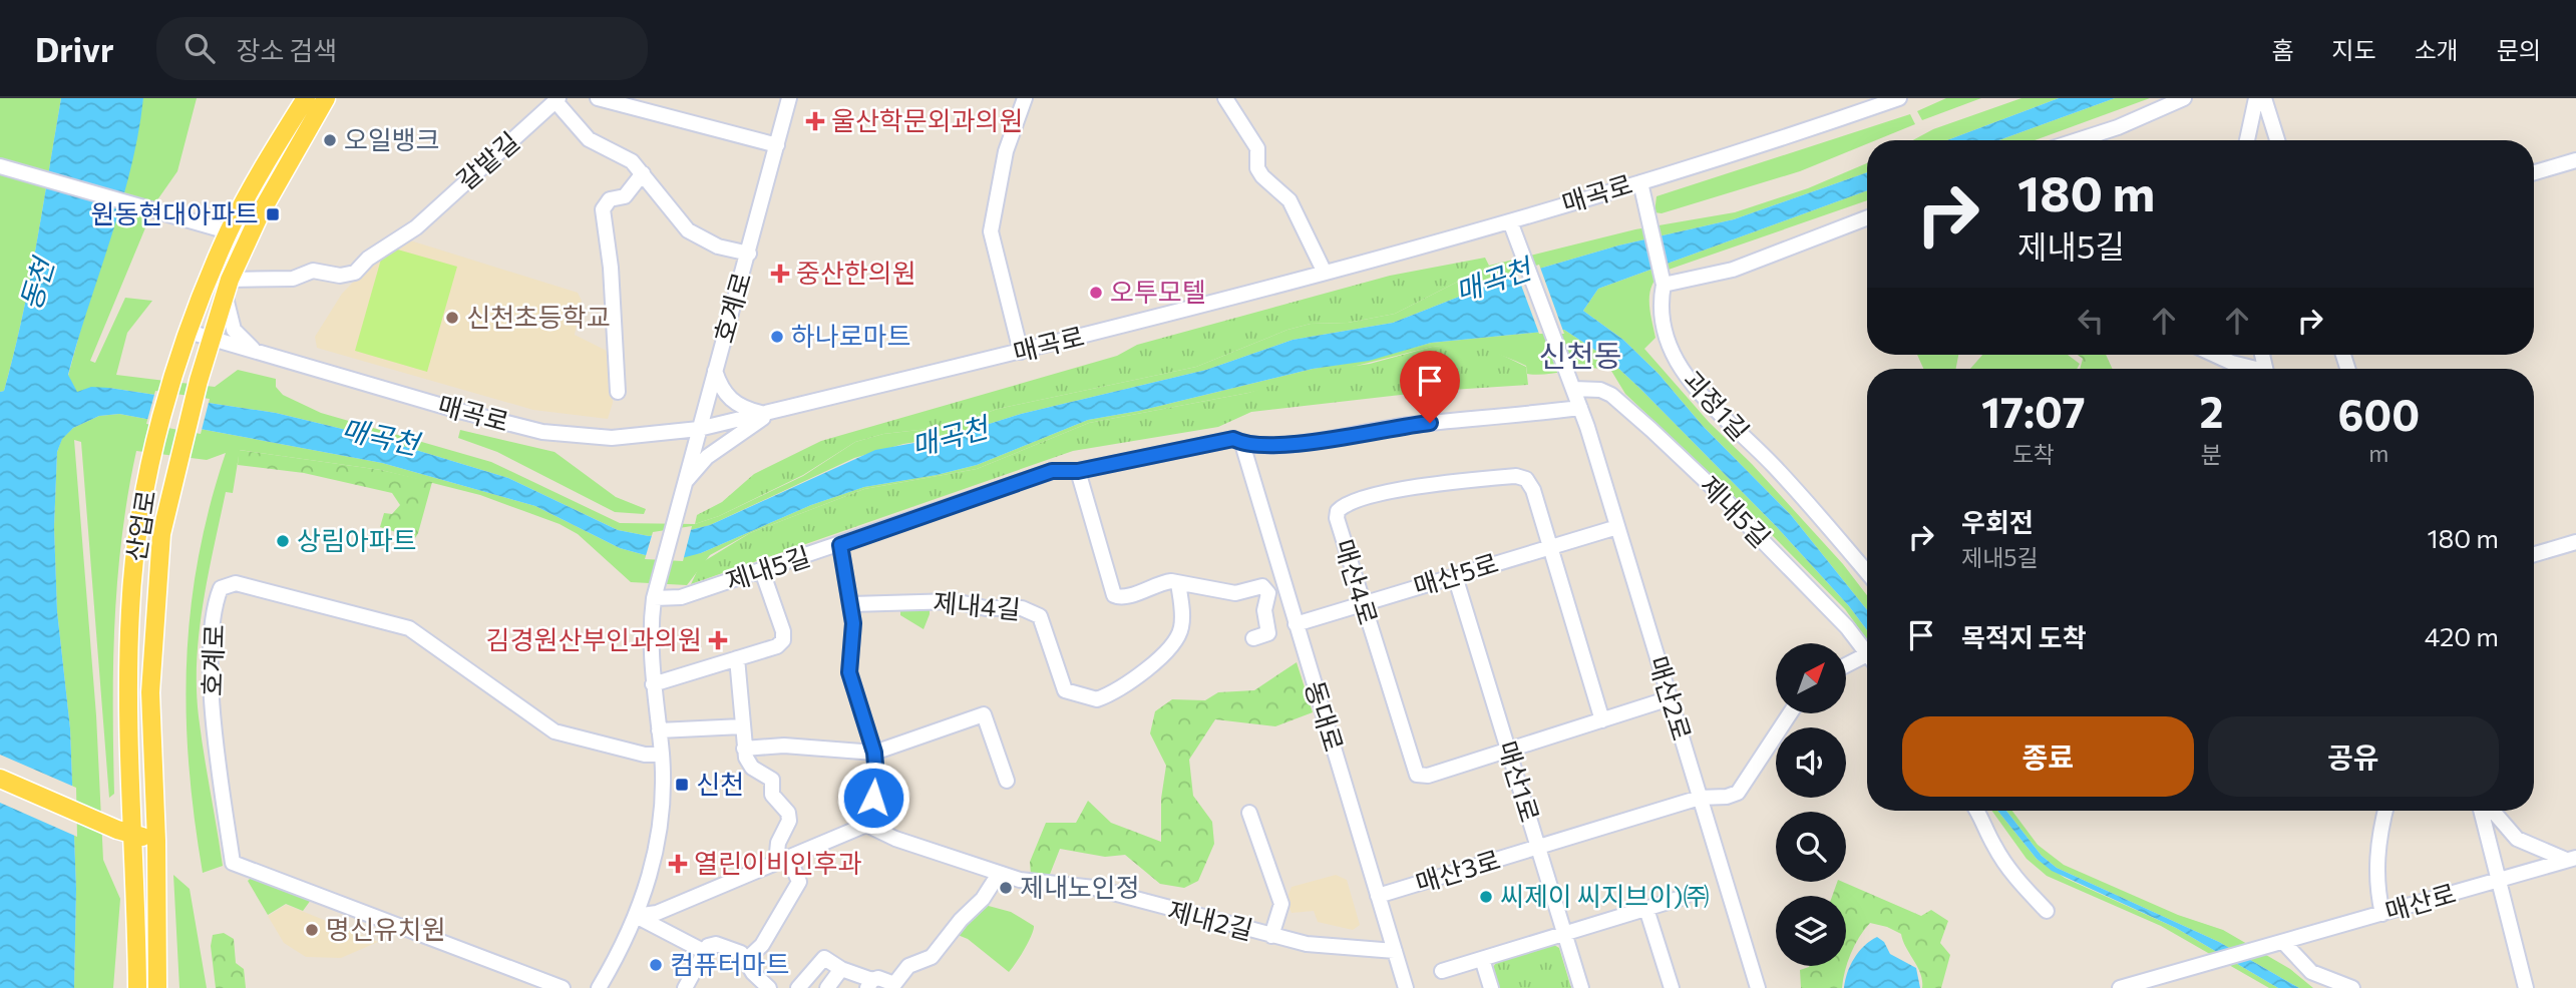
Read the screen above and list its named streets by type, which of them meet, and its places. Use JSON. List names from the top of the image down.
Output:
{
  "streets": {
    "main road": ["산업로"],
    "street": [
      "갈밭길",
      "매곡로",
      "호계로",
      "괴정1길",
      "제내5길",
      "매산5로",
      "매산4로",
      "제내4길",
      "매산2로",
      "동대로",
      "매산1로",
      "매산3로",
      "매산로",
      "제내2길"
    ]
  },
  "crossings": [
    ["갈밭길", "호계로"],
    ["갈밭길", "산업로"],
    ["매곡로", "호계로"],
    ["매곡로", "괴정1길"],
    ["매곡로", "산업로"],
    ["매곡로", "매산2로"],
    ["호계로", "제내5길"],
    ["제내5길", "매산2로"],
    ["제내5길", "동대로"],
    ["매산5로", "매산4로"],
    ["매산5로", "매산2로"],
    ["매산5로", "동대로"],
    ["매산5로", "매산1로"],
    ["매산4로", "매산2로"],
    ["매산4로", "매산1로"],
    ["매산2로", "매산3로"],
    ["동대로", "매산3로"],
    ["동대로", "제내2길"],
    ["매산1로", "매산3로"]
  ],
  "districts": ["신천동"],
  "water": ["매곡천", "동천"],
  "places": {
    "health": [
      "울산학문외과의원",
      "중산한의원",
      "김경원산부인과의원",
      "열린이비인후과"
    ],
    "other": [
      "오일뱅크",
      "오투모텔",
      "신천초등학교",
      "하나로마트",
      "상림아파트",
      "제내노인정",
      "씨제이 씨지브이)㈜",
      "명신유치원",
      "컴퓨터마트"
    ],
    "transit": ["원동현대아파트", "신천"]
  },
  "north": "top right",
  "page": {
    "header": "Drivr",
    "search": "장소 검색",
    "nav": [
      "홈",
      "지도",
      "소개",
      "문의"
    ],
    "turn": ["180 m", "제내5길"],
    "eta": [
      "17:07",
      "도착",
      "2",
      "분",
      "600",
      "m"
    ],
    "list": [
      {
        "name": "우회전",
        "note": "제내5길",
        "value": "180 m"
      },
      {
        "name": "목적지 도착",
        "value": "420 m"
      }
    ],
    "buttons": ["종료", "공유"]
  }
}
